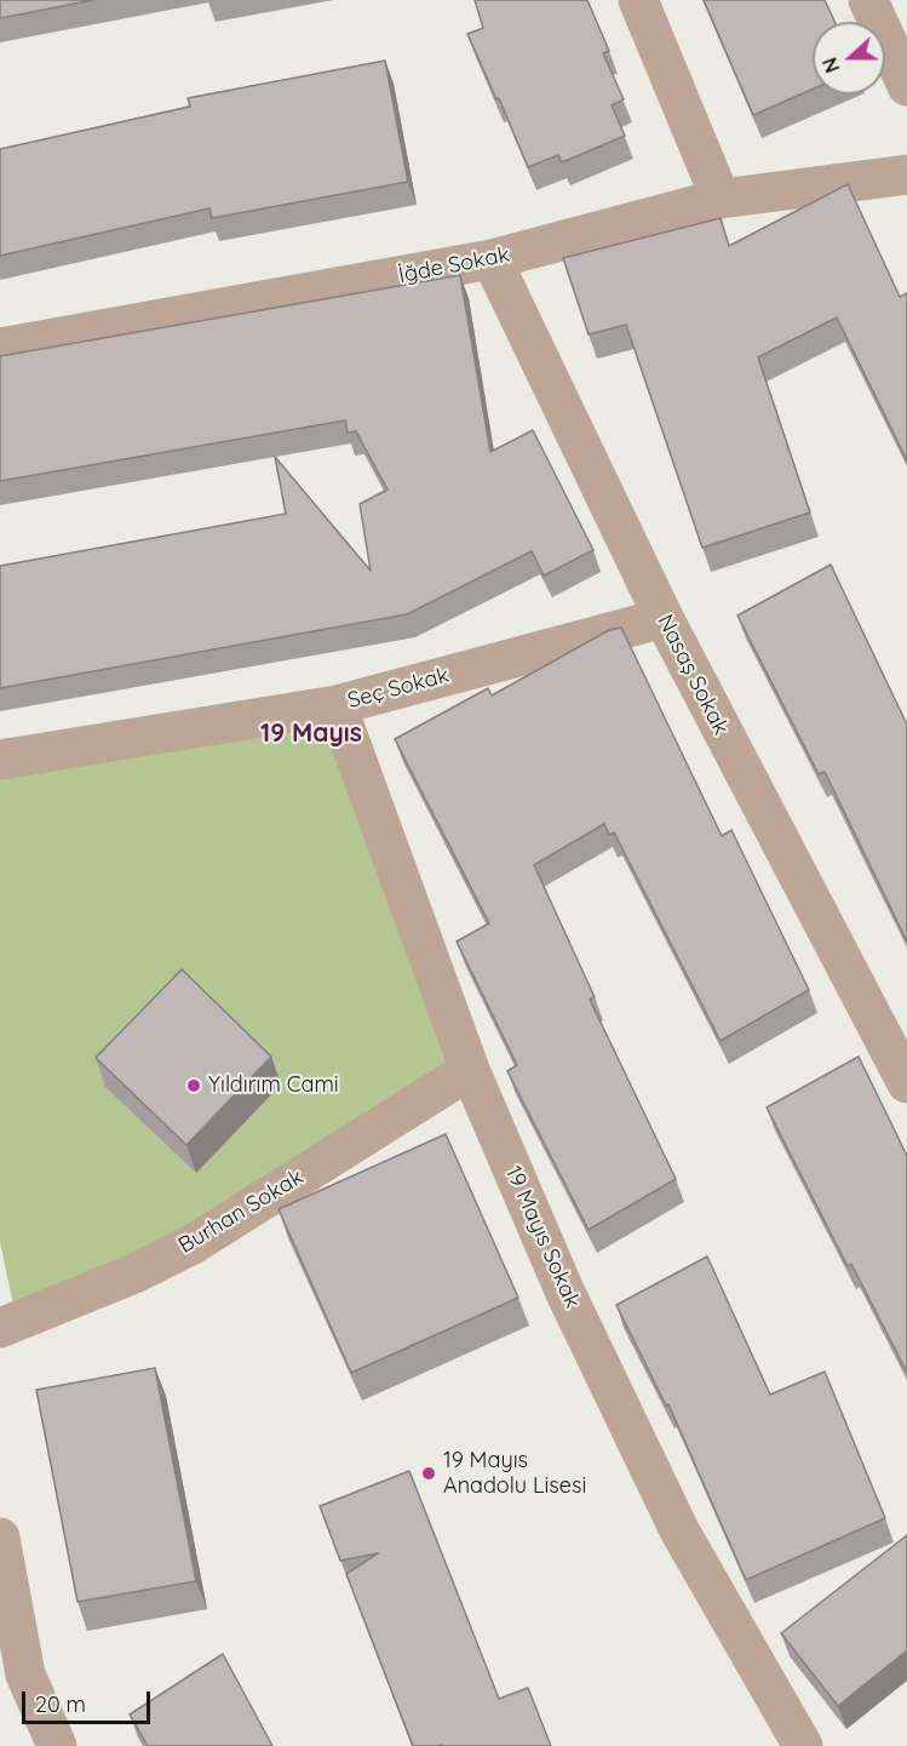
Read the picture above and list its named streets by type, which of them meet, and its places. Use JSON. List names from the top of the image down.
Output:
{
  "streets": {
    "street": [
      "İğde Sokak",
      "Nasaş Sokak",
      "Seç Sokak",
      "Burhan Sokak",
      "19 Mayıs Sokak"
    ]
  },
  "crossings": [
    ["İğde Sokak", "Nasaş Sokak"],
    ["Nasaş Sokak", "Seç Sokak"],
    ["Seç Sokak", "19 Mayıs Sokak"],
    ["Burhan Sokak", "19 Mayıs Sokak"]
  ],
  "districts": ["19 Mayıs"],
  "places": ["Yıldırım Cami", "19 Mayıs Anadolu Lisesi"],
  "scale_bar": "20 m",
  "north": "left"
}
